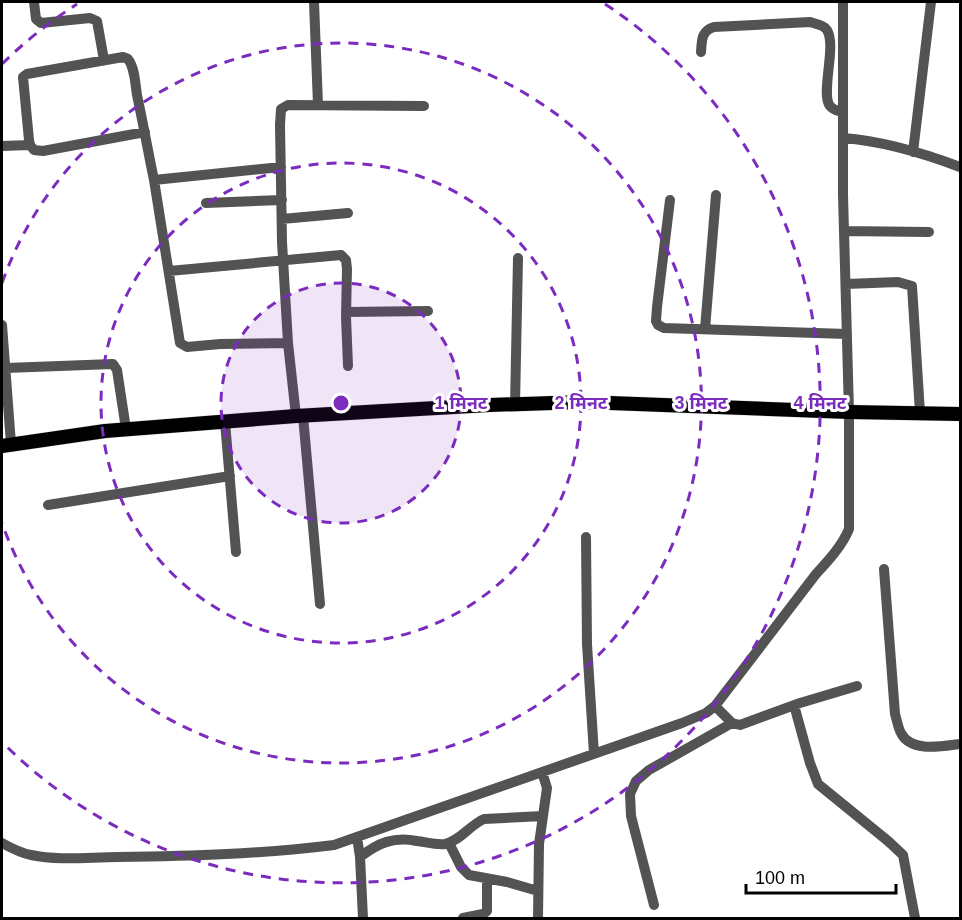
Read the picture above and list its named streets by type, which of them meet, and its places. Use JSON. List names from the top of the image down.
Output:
{
  "scale_bar": "100 m",
  "rings": [
    "1 मिनट",
    "2 मिनट",
    "3 मिनट",
    "4 मिनट"
  ]
}
